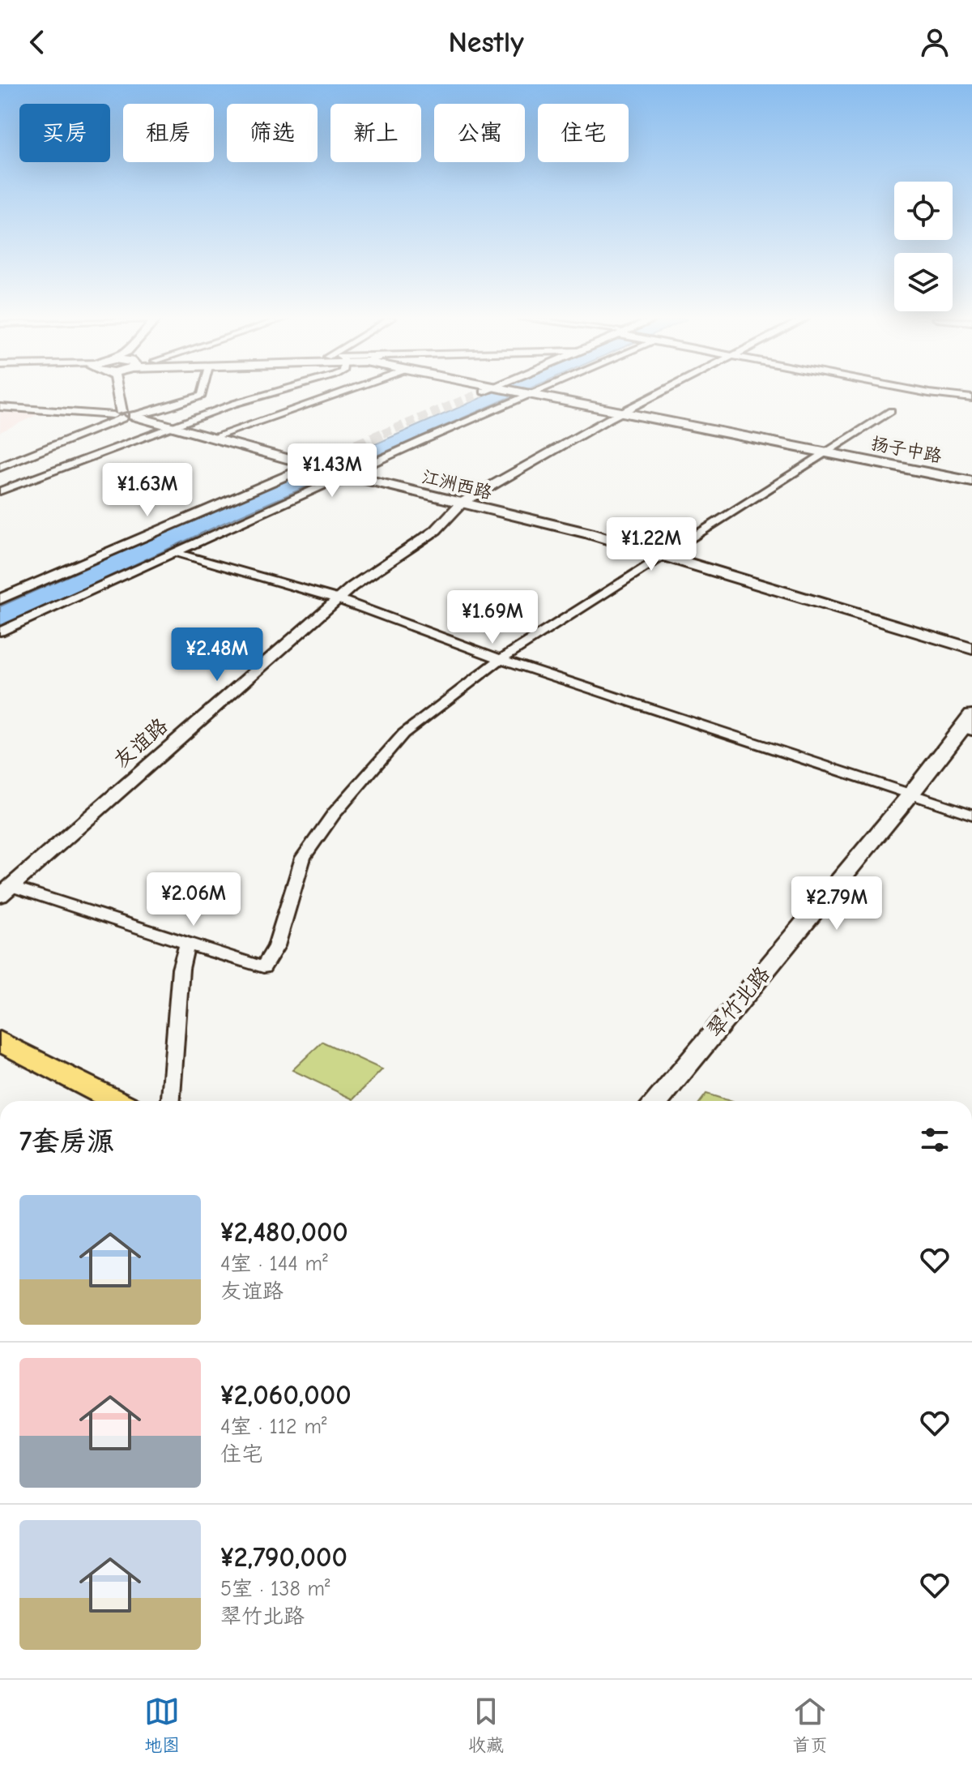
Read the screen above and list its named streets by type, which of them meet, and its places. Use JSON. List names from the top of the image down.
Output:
{
  "streets": {
    "main road": ["扬子中路", "江洲西路", "翠竹北路"],
    "street": ["友谊路"]
  },
  "crossings": [
    ["扬子中路", "友谊路"],
    ["江洲西路", "友谊路"]
  ],
  "page": {
    "header": "Nestly",
    "chip": [
      "买房",
      "租房",
      "筛选",
      "新上",
      "公寓",
      "住宅"
    ],
    "price": [
      "¥1.43M",
      "¥1.63M",
      "¥1.22M",
      "¥1.69M",
      "¥2.48M",
      "¥2.06M",
      "¥2.79M"
    ],
    "heading": "7套房源",
    "list": [
      {
        "name": "¥2,480,000",
        "note": "4室 · 144 m² · 友谊路"
      },
      {
        "name": "¥2,060,000",
        "note": "4室 · 112 m² · 住宅"
      },
      {
        "name": "¥2,790,000",
        "note": "5室 · 138 m² · 翠竹北路"
      }
    ],
    "tabs": ["地图", "收藏", "首页"]
  }
}
